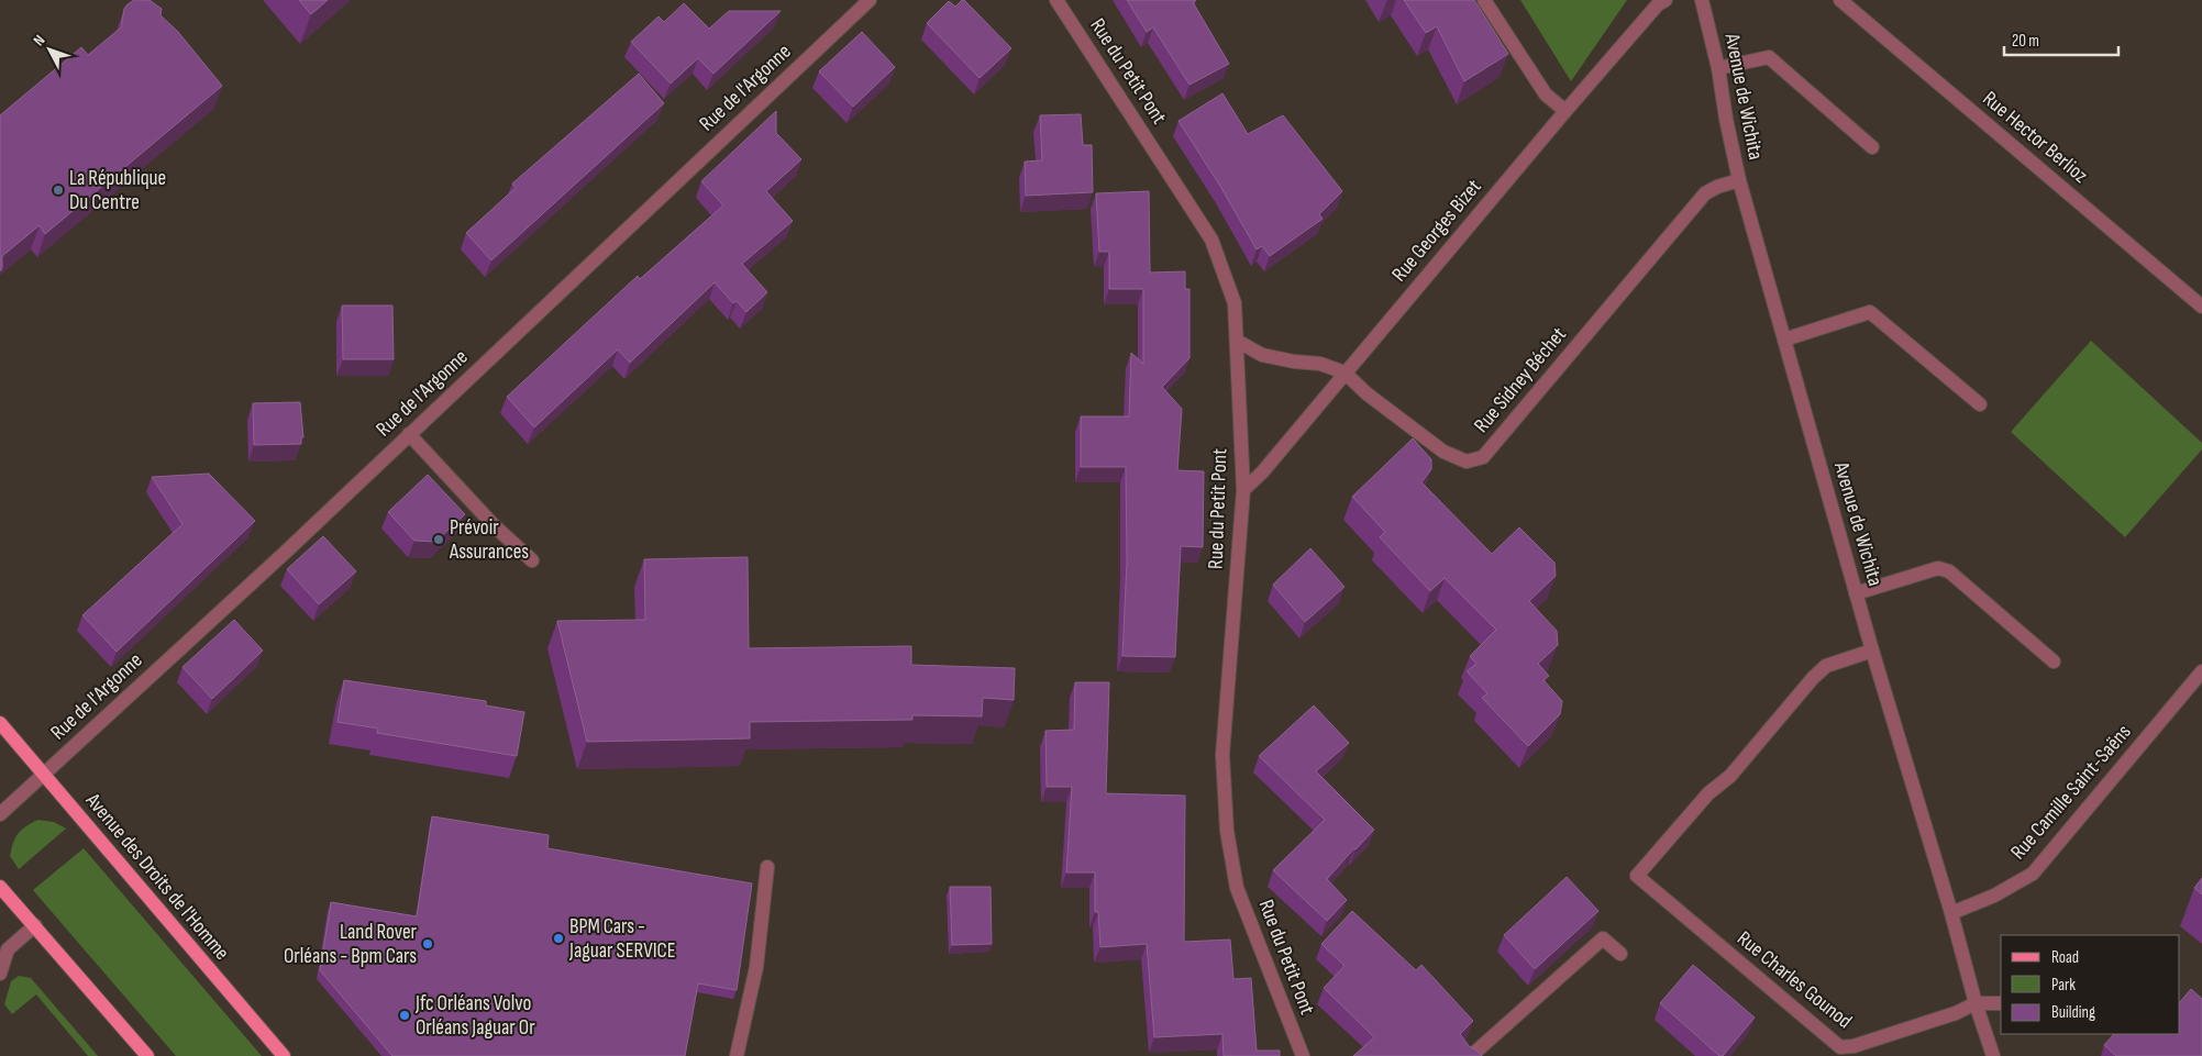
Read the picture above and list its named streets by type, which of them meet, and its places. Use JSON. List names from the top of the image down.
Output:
{
  "streets": {
    "main road": ["Avenue des Droits de l'Homme"],
    "street": [
      "Rue du Petit Pont",
      "Rue de l'Argonne",
      "Avenue de Wichita",
      "Rue Hector Berlioz",
      "Rue Georges Bizet",
      "Rue Sidney Béchet",
      "Rue Camille Saint-Saëns",
      "Rue Charles Gounod"
    ]
  },
  "crossings": [
    ["Rue du Petit Pont", "Rue Georges Bizet"],
    ["Rue du Petit Pont", "Rue Sidney Béchet"],
    ["Rue de l'Argonne", "Avenue des Droits de l'Homme"],
    ["Avenue de Wichita", "Rue Sidney Béchet"],
    ["Avenue de Wichita", "Rue Camille Saint-Saëns"],
    ["Avenue de Wichita", "Rue Charles Gounod"],
    ["Rue Georges Bizet", "Rue Sidney Béchet"]
  ],
  "places": [
    "La République Du Centre",
    "Prévoir Assurances",
    "BPM Cars - Jaguar SERVICE",
    "Land Rover Orléans - Bpm Cars",
    "Jfc Orléans Volvo Orléans Jaguar Or"
  ],
  "legend": ["Road", "Park", "Building"],
  "scale_bar": "20 m",
  "north": "top left"
}
